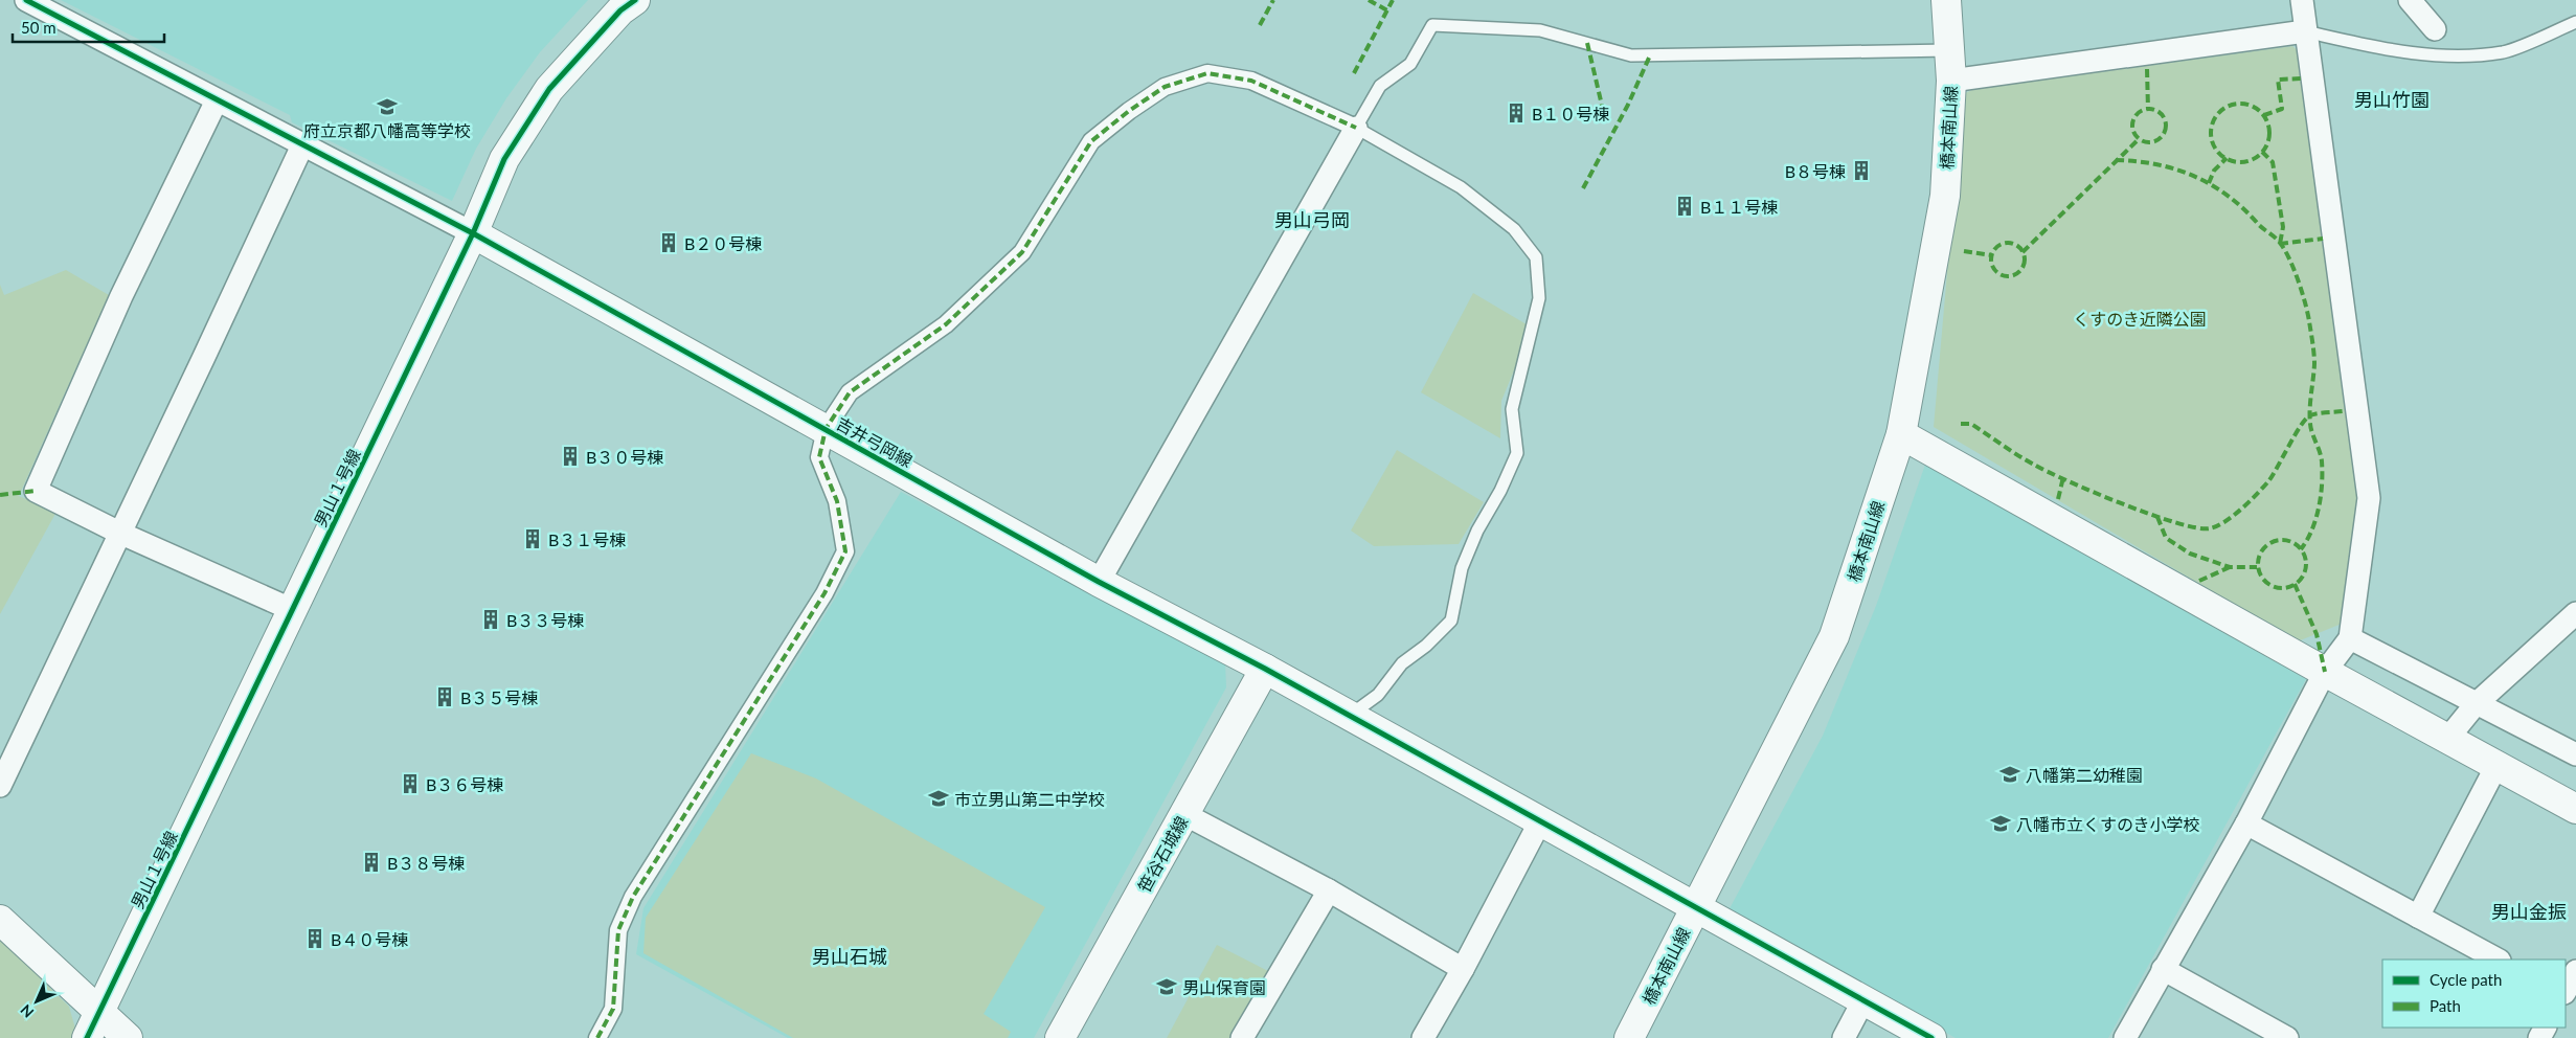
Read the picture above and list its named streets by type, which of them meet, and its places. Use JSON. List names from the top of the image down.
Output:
{
  "streets": {
    "street": [
      "橋本南山線",
      "吉井弓岡線",
      "男山１号線",
      "笹谷石城線"
    ]
  },
  "crossings": [
    ["橋本南山線", "吉井弓岡線"],
    ["吉井弓岡線", "男山１号線"],
    ["吉井弓岡線", "笹谷石城線"]
  ],
  "districts": [
    "男山竹園",
    "男山弓岡",
    "男山金振",
    "男山石城"
  ],
  "parks": ["くすのき近隣公園"],
  "places": {
    "school or university": [
      "府立京都八幡高等学校",
      "八幡第二幼稚園",
      "市立男山第二中学校",
      "八幡市立くすのき小学校",
      "男山保育園"
    ],
    "building": [
      "B１０号棟",
      "B８号棟",
      "B１１号棟",
      "B２０号棟",
      "B３０号棟",
      "B３１号棟",
      "B３３号棟",
      "B３５号棟",
      "B３６号棟",
      "B３８号棟",
      "B４０号棟"
    ]
  },
  "legend": ["Cycle path", "Path"],
  "scale_bar": "50 m",
  "north": "bottom left"
}
